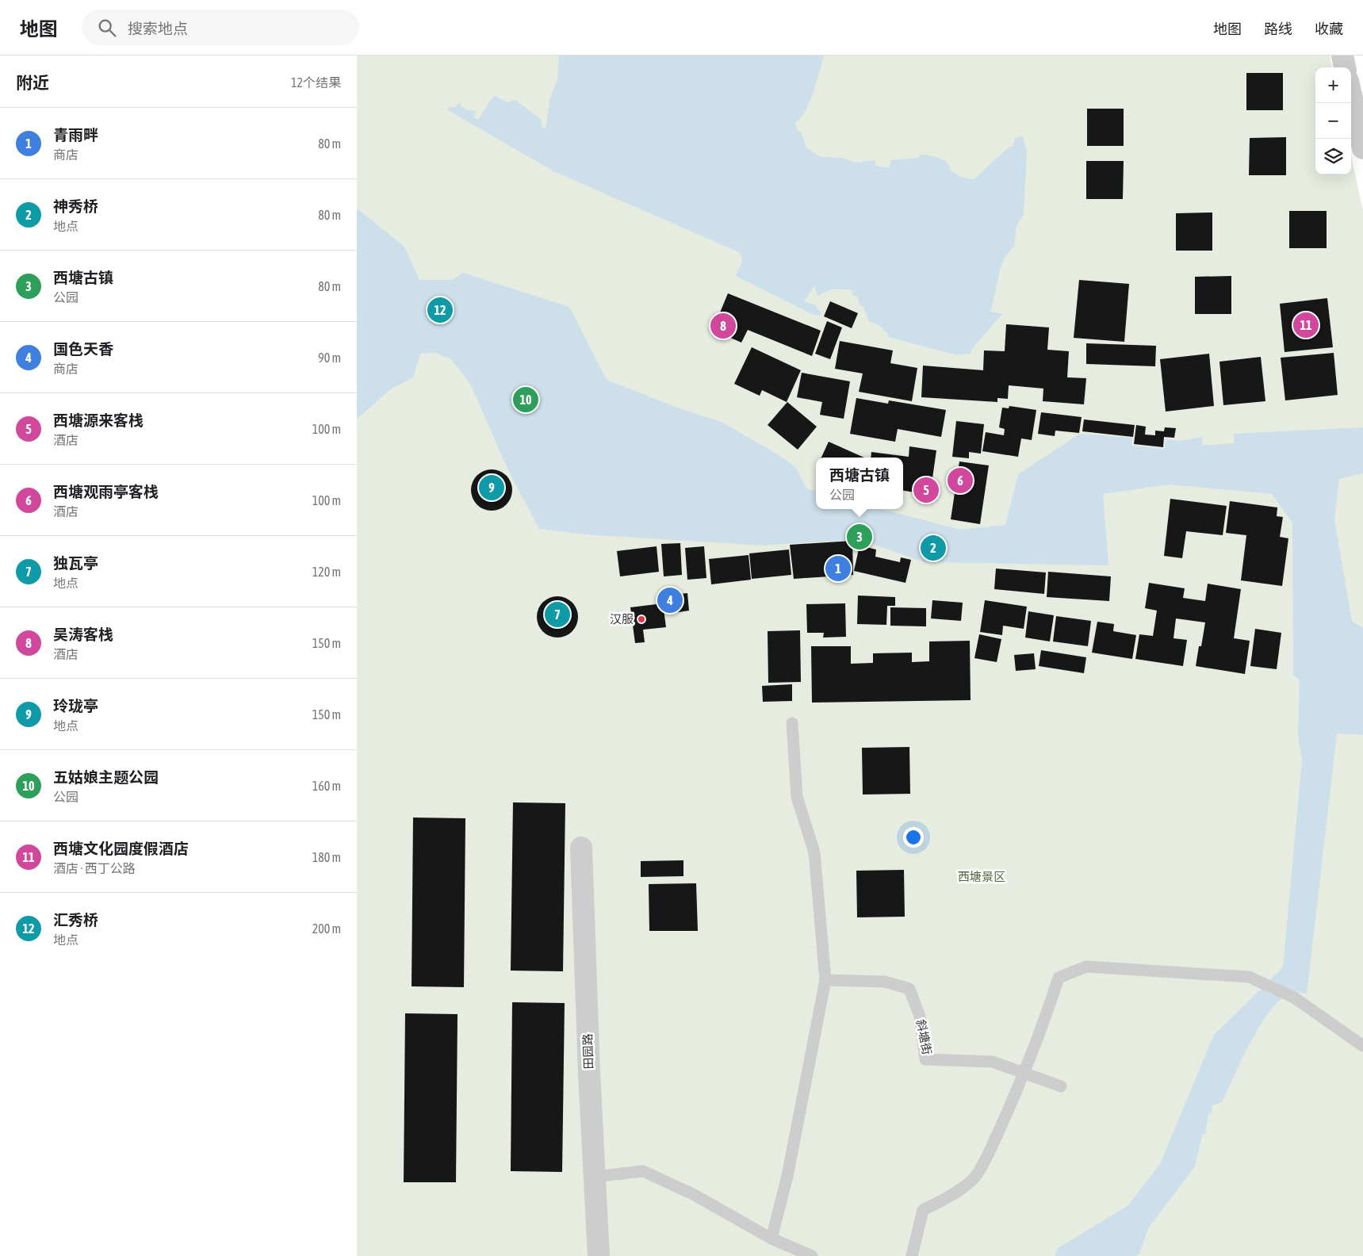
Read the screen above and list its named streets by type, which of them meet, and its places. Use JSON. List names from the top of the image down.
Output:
{
  "streets": {
    "street": ["田园路"],
    "lane": ["斜塘街"]
  },
  "parks": ["西塘景区"],
  "places": ["汉服"],
  "page": {
    "header": "地图",
    "search": "搜索地点",
    "nav": ["地图", "路线", "收藏"],
    "heading": ["附近", "12个结果"],
    "map_buttons": ["+", "−"],
    "list": [
      {
        "mark": "1",
        "name": "青雨畔",
        "note": "商店",
        "value": "80 m"
      },
      {
        "mark": "2",
        "name": "神秀桥",
        "note": "地点",
        "value": "80 m"
      },
      {
        "mark": "3",
        "name": "西塘古镇",
        "note": "公园",
        "value": "80 m"
      },
      {
        "mark": "4",
        "name": "国色天香",
        "note": "商店",
        "value": "90 m"
      },
      {
        "mark": "5",
        "name": "西塘源来客栈",
        "note": "酒店",
        "value": "100 m"
      },
      {
        "mark": "6",
        "name": "西塘观雨亭客栈",
        "note": "酒店",
        "value": "100 m"
      },
      {
        "mark": "7",
        "name": "独瓦亭",
        "note": "地点",
        "value": "120 m"
      },
      {
        "mark": "8",
        "name": "吴涛客栈",
        "note": "酒店",
        "value": "150 m"
      },
      {
        "mark": "9",
        "name": "玲珑亭",
        "note": "地点",
        "value": "150 m"
      },
      {
        "mark": "10",
        "name": "五姑娘主题公园",
        "note": "公园",
        "value": "160 m"
      },
      {
        "mark": "11",
        "name": "西塘文化园度假酒店",
        "note": "酒店 · 西丁公路",
        "value": "180 m"
      },
      {
        "mark": "12",
        "name": "汇秀桥",
        "note": "地点",
        "value": "200 m"
      }
    ],
    "pins": [
      "12",
      "11",
      "8",
      "10",
      "6",
      "9",
      "5",
      "3",
      "2",
      "1",
      "4",
      "7"
    ],
    "popup": ["西塘古镇", "公园"]
  }
}
